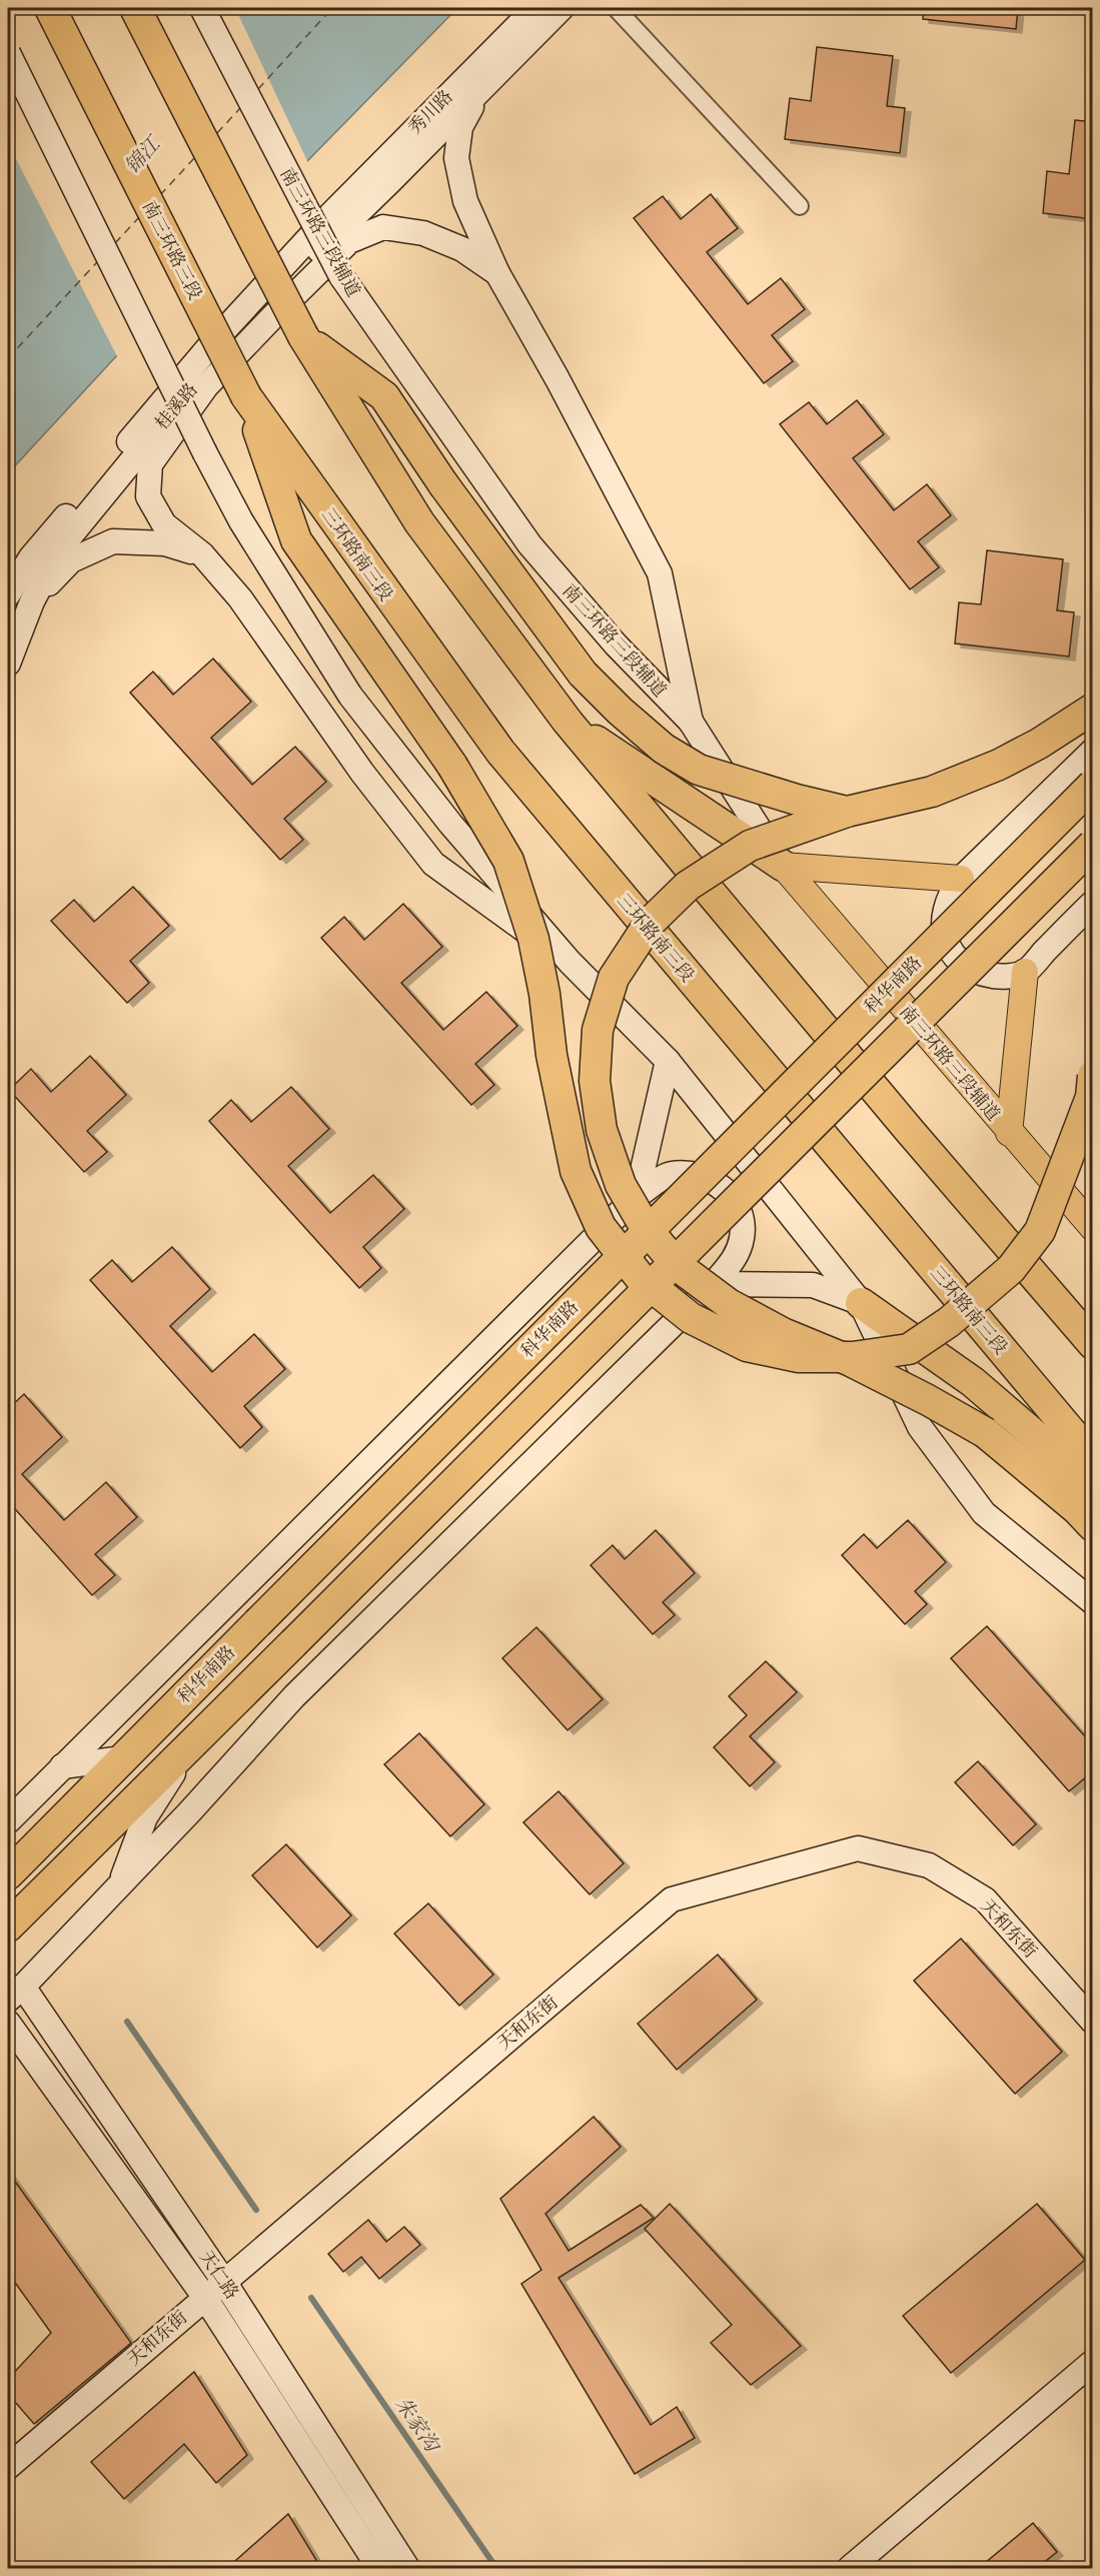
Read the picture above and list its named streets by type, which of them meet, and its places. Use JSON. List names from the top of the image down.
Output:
{
  "streets": {
    "highway": ["南三环路三段", "三环路南三段", "科华南路"],
    "main road": [
      "秀川路",
      "南三环路三段辅道",
      "桂溪路",
      "天和东街",
      "天仁路"
    ]
  },
  "crossings": [
    ["秀川路", "桂溪路"],
    ["南三环路三段", "三环路南三段"],
    ["天和东街", "天仁路"]
  ],
  "water": ["锦江", "朱家沟"]
}
